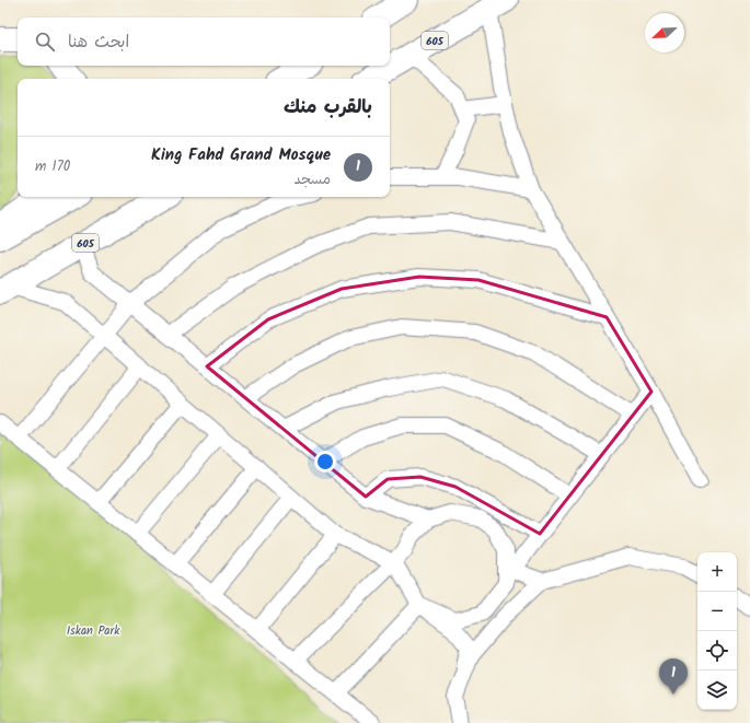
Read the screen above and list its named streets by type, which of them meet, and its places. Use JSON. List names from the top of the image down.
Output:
{
  "streets": {
    "main road": ["605"]
  },
  "parks": ["Iskan Park"],
  "north": "bottom left",
  "page": {
    "search": "ابحث هنا",
    "heading": "بالقرب منك",
    "list": [
      {
        "mark": "1",
        "name": "King Fahd Grand Mosque",
        "note": "مسجد",
        "value": "170 m"
      }
    ],
    "map_buttons": ["+", "−"],
    "pins": "1"
  }
}
